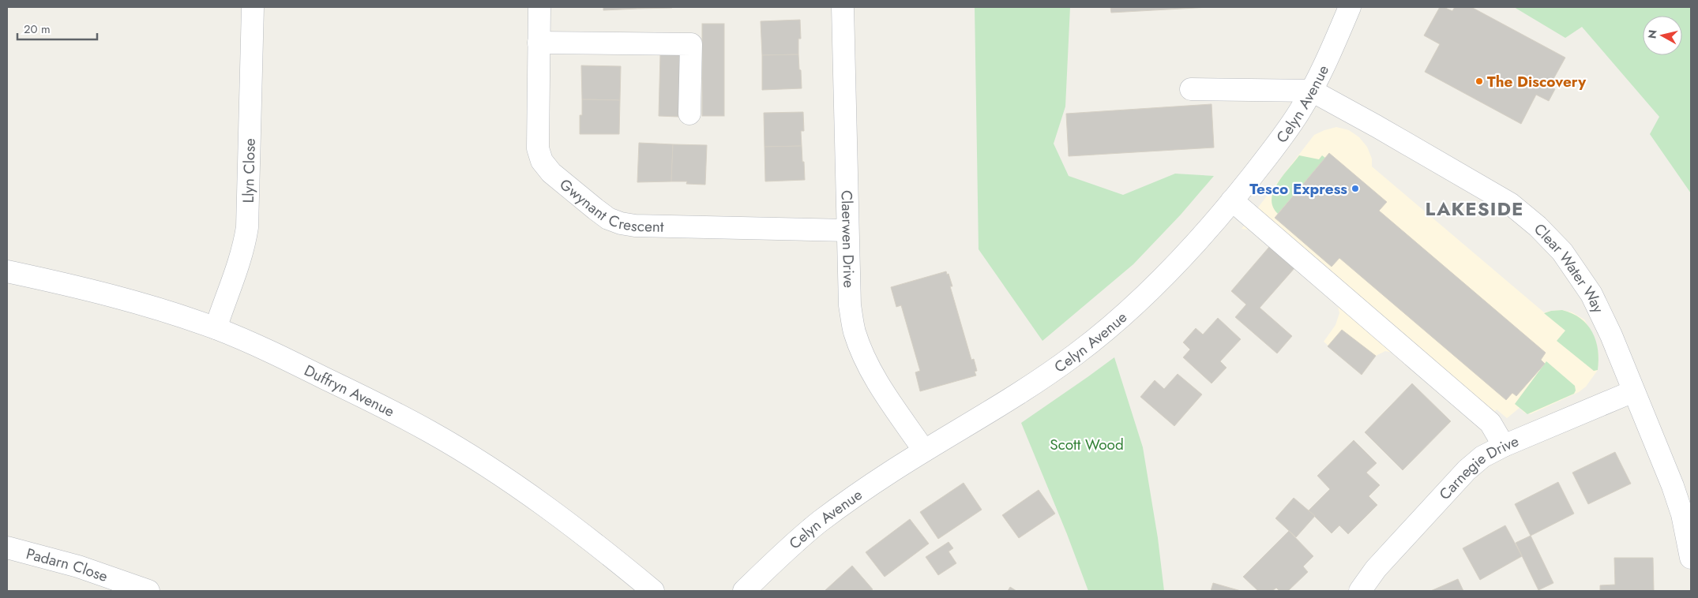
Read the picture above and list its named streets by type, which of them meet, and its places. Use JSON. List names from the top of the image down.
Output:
{
  "streets": {
    "street": [
      "Celyn Avenue",
      "Llyn Close",
      "Gwynant Crescent",
      "Claerwen Drive",
      "Clear Water Way",
      "Duffryn Avenue",
      "Carnegie Drive",
      "Padarn Close"
    ]
  },
  "crossings": [
    ["Celyn Avenue", "Claerwen Drive"],
    ["Celyn Avenue", "Clear Water Way"],
    ["Llyn Close", "Duffryn Avenue"],
    ["Gwynant Crescent", "Claerwen Drive"],
    ["Clear Water Way", "Carnegie Drive"]
  ],
  "districts": ["LAKESIDE"],
  "parks": ["Scott Wood"],
  "places": ["The Discovery", "Tesco Express"],
  "scale_bar": "20 m",
  "north": "left"
}
